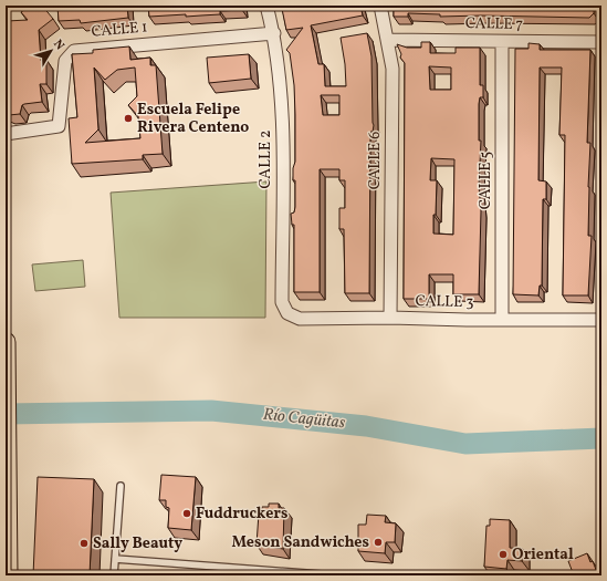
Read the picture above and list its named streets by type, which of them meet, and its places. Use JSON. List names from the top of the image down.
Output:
{
  "streets": {
    "street": [
      "CALLE 7",
      "CALLE 1",
      "CALLE 2",
      "CALLE 6",
      "CALLE 5",
      "CALLE 3"
    ]
  },
  "crossings": [
    ["CALLE 7", "CALLE 6"],
    ["CALLE 7", "CALLE 5"],
    ["CALLE 1", "CALLE 2"],
    ["CALLE 2", "CALLE 3"],
    ["CALLE 6", "CALLE 3"],
    ["CALLE 5", "CALLE 3"]
  ],
  "water": ["Río Cagüitas"],
  "places": [
    "Escuela Felipe Rivera Centeno",
    "Fuddruckers",
    "Meson Sandwiches",
    "Sally Beauty",
    "Oriental"
  ],
  "north": "top right"
}
